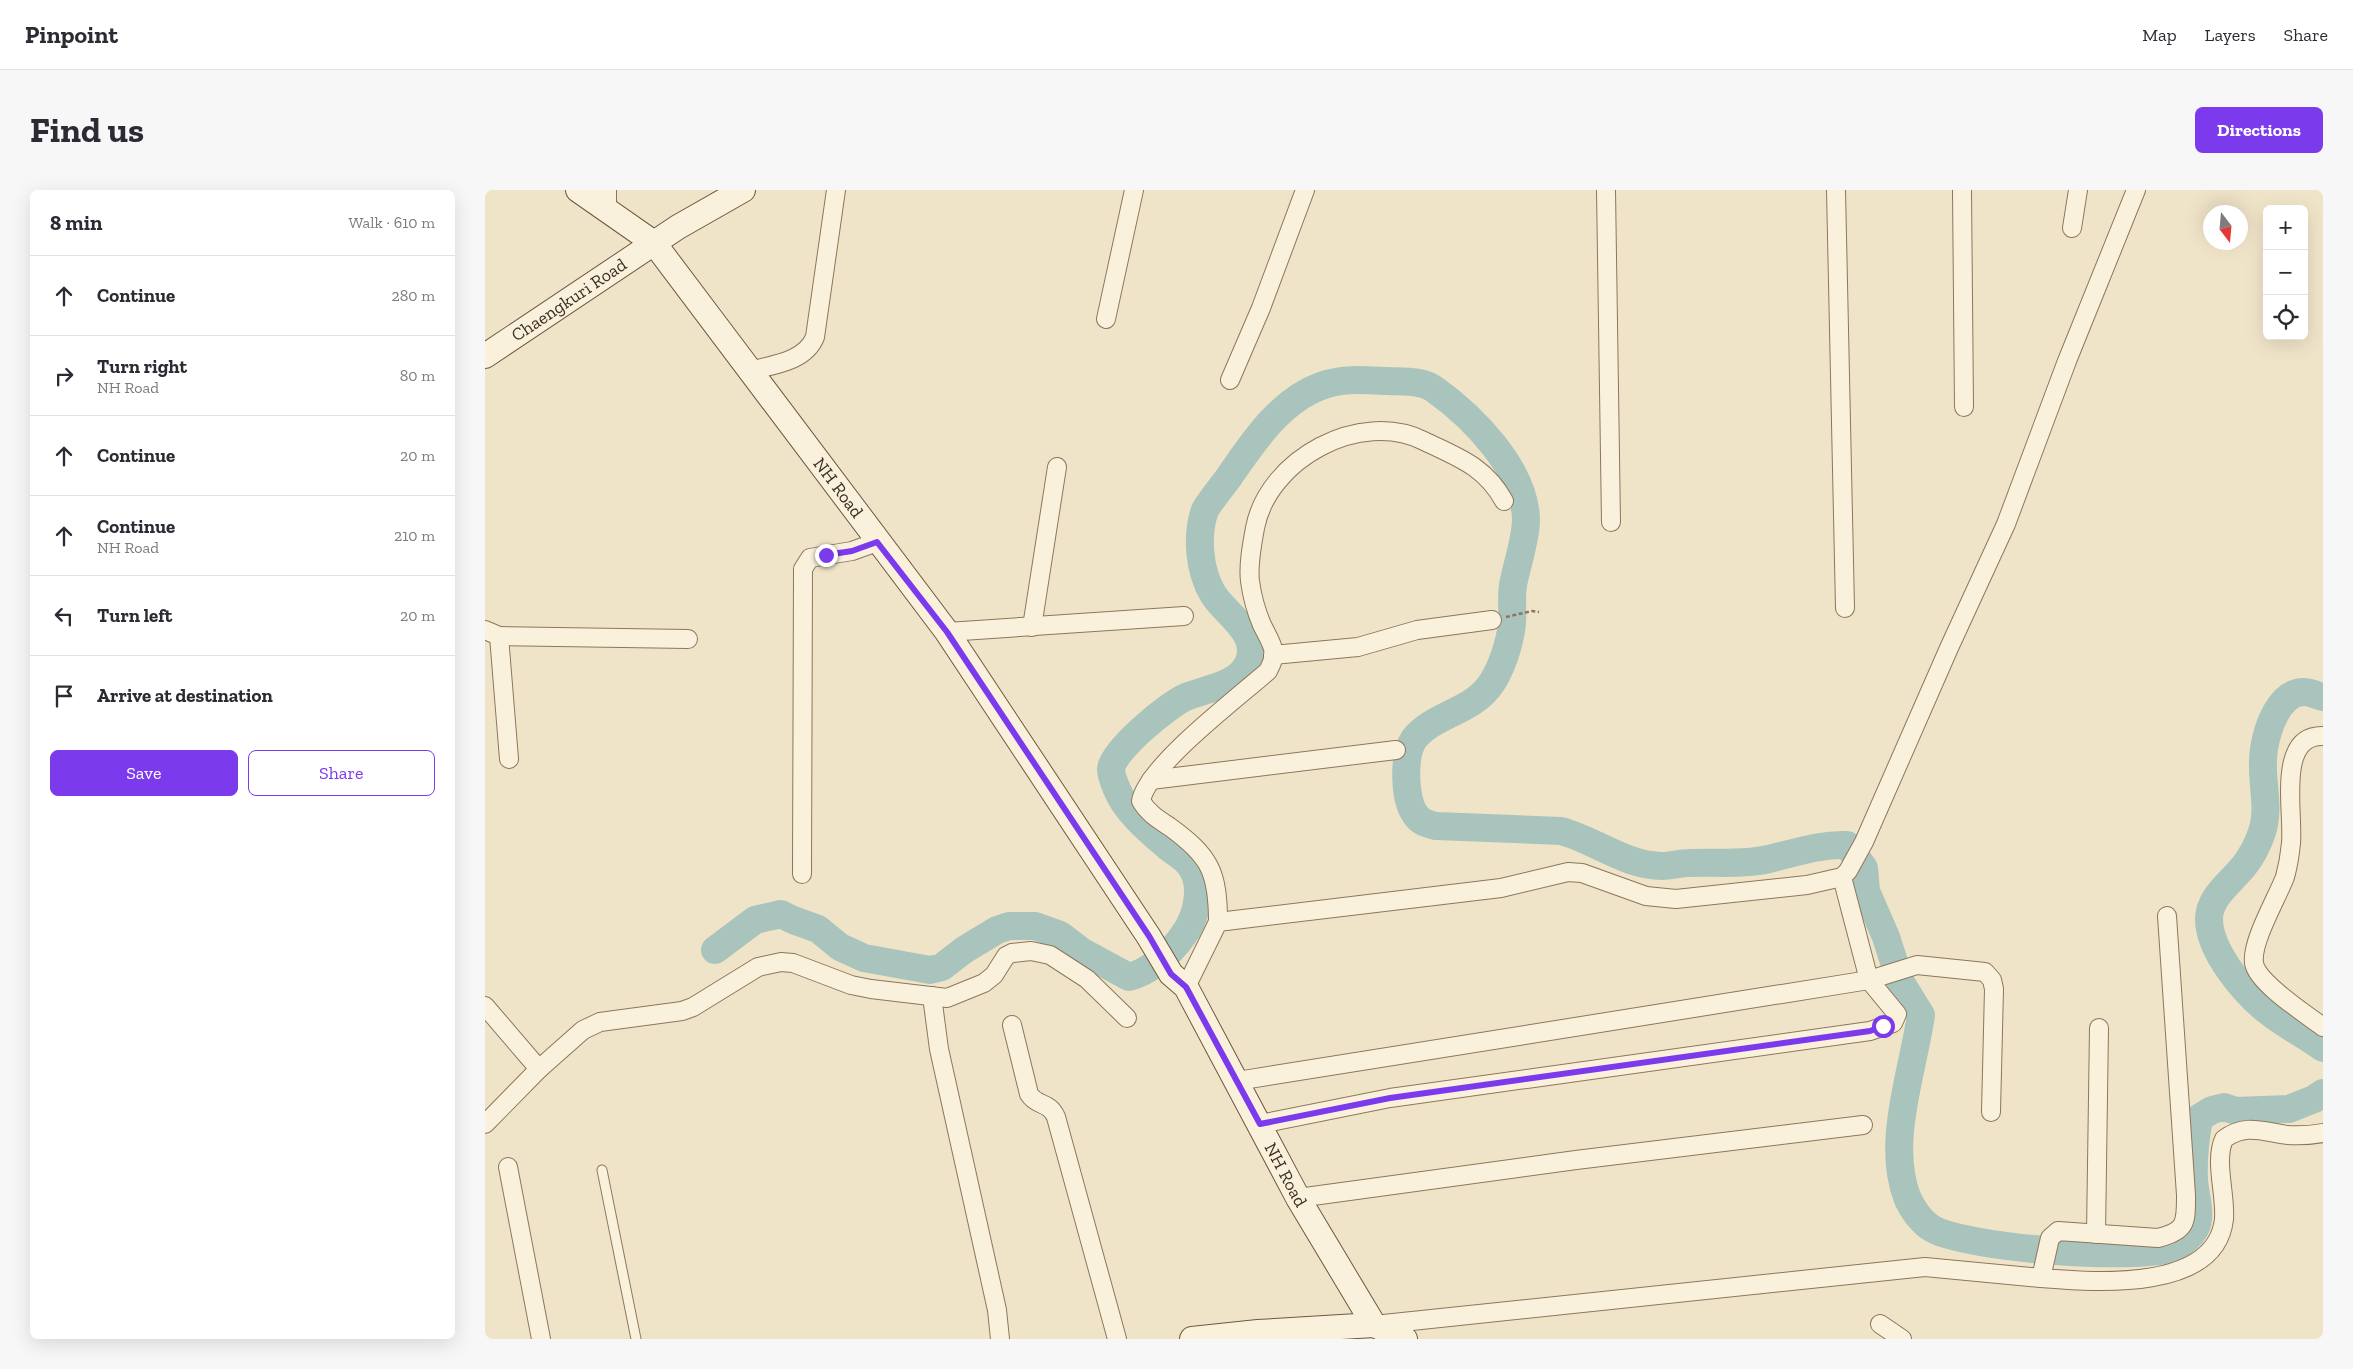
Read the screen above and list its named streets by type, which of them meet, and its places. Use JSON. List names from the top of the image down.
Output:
{
  "streets": {
    "main road": ["Chaengkuri Road", "NH Road"]
  },
  "crossings": [
    ["Chaengkuri Road", "NH Road"]
  ],
  "north": "bottom",
  "page": {
    "header": "Pinpoint",
    "nav": ["Map", "Layers", "Share"],
    "buttons": [
      "Directions",
      ["Save", "Share"]
    ],
    "title": "Find us",
    "heading": ["8 min", "Walk · 610 m"],
    "map_buttons": ["+", "−"],
    "list": [
      ["Continue", "280 m"],
      ["Turn right", "NH Road", "80 m"],
      ["Continue", "20 m"],
      ["Continue", "NH Road", "210 m"],
      ["Turn left", "20 m"],
      "Arrive at destination"
    ]
  }
}
